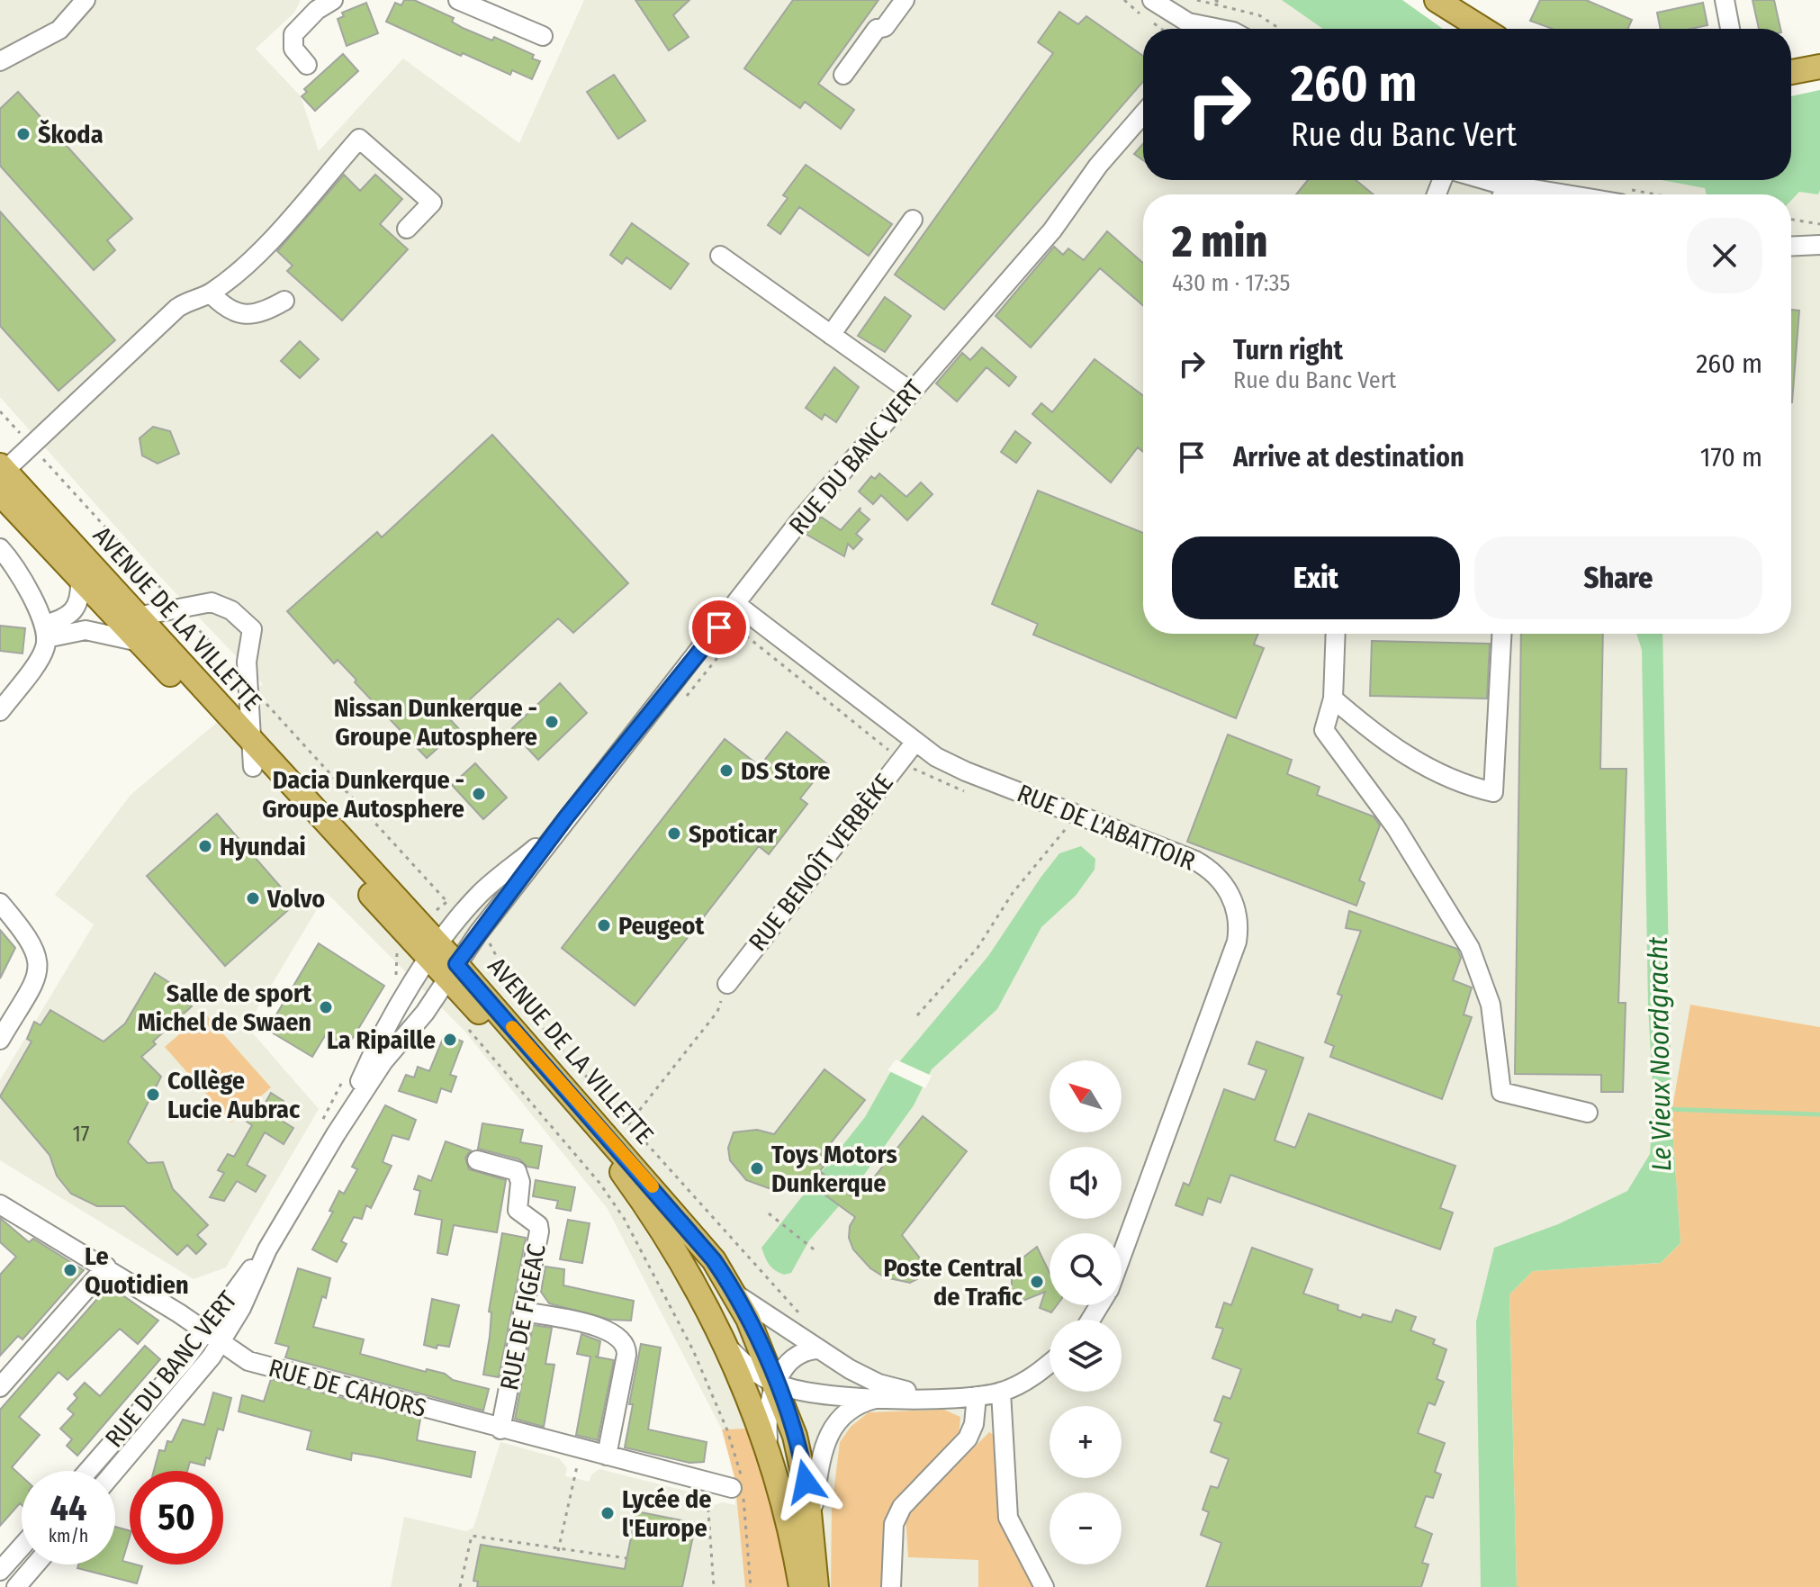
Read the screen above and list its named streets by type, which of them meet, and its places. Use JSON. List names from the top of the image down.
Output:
{
  "streets": {
    "main road": ["AVENUE DE LA VILLETTE"],
    "street": [
      "RUE DU BANC VERT",
      "RUE DE L'ABATTOIR",
      "RUE BENOÎT VERBÈKE",
      "RUE DE FIGEAC",
      "RUE DE CAHORS"
    ]
  },
  "crossings": [
    ["RUE DU BANC VERT", "AVENUE DE LA VILLETTE"],
    ["RUE DU BANC VERT", "RUE DE L'ABATTOIR"],
    ["RUE DU BANC VERT", "RUE DE CAHORS"],
    ["RUE DE L'ABATTOIR", "RUE BENOÎT VERBÈKE"],
    ["RUE DE FIGEAC", "RUE DE CAHORS"]
  ],
  "water": ["Le Vieux Noordgracht"],
  "places": [
    "Škoda",
    "Nissan Dunkerque - Groupe Autosphere",
    "DS Store",
    "Dacia Dunkerque - Groupe Autosphere",
    "Spoticar",
    "Hyundai",
    "Volvo",
    "Peugeot",
    "Salle de sport Michel de Swaen",
    "La Ripaille",
    "Collège Lucie Aubrac",
    "Toys Motors Dunkerque",
    "Le Quotidien",
    "Poste Central de Trafic",
    "Lycée de l'Europe"
  ],
  "house_numbers": ["17"],
  "north": "top left",
  "page": {
    "turn": ["260 m", "Rue du Banc Vert"],
    "heading": ["2 min", "430 m · 17:35"],
    "list": [
      {
        "name": "Turn right",
        "note": "Rue du Banc Vert",
        "value": "260 m"
      },
      {
        "name": "Arrive at destination",
        "value": "170 m"
      }
    ],
    "buttons": ["Exit", "Share"],
    "map_buttons": ["+", "−"],
    "speed": "44 km/h",
    "limit": "50"
  }
}
